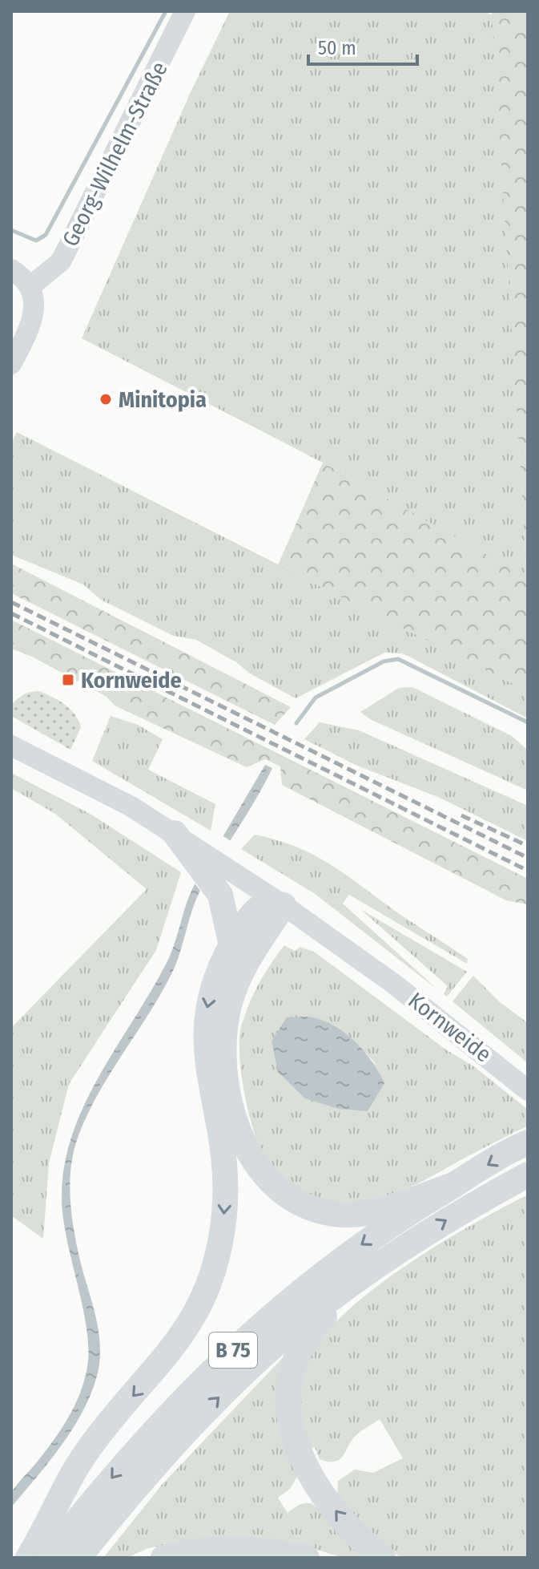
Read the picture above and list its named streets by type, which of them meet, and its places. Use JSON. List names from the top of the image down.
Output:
{
  "streets": {
    "highway": ["B 75"],
    "main road": ["Georg-Wilhelm-Straße", "Kornweide"]
  },
  "places": {
    "other": ["Minitopia"],
    "transit": ["Kornweide"]
  },
  "scale_bar": "50 m"
}
